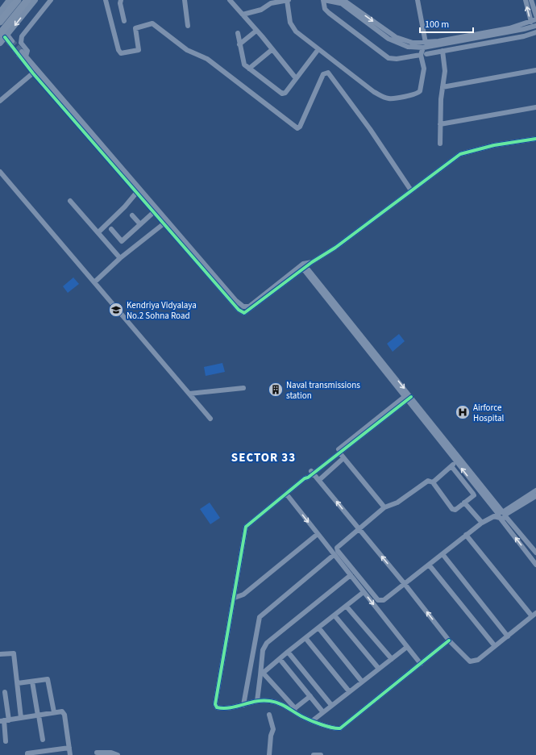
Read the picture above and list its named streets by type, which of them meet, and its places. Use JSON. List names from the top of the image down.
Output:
{
  "districts": ["SECTOR 33"],
  "places": {
    "school or university": ["Kendriya Vidyalaya No.2 Sohna Road"],
    "building": ["Naval transmissions station"],
    "hospital": ["Airforce Hospital"]
  },
  "scale_bar": "100 m"
}
